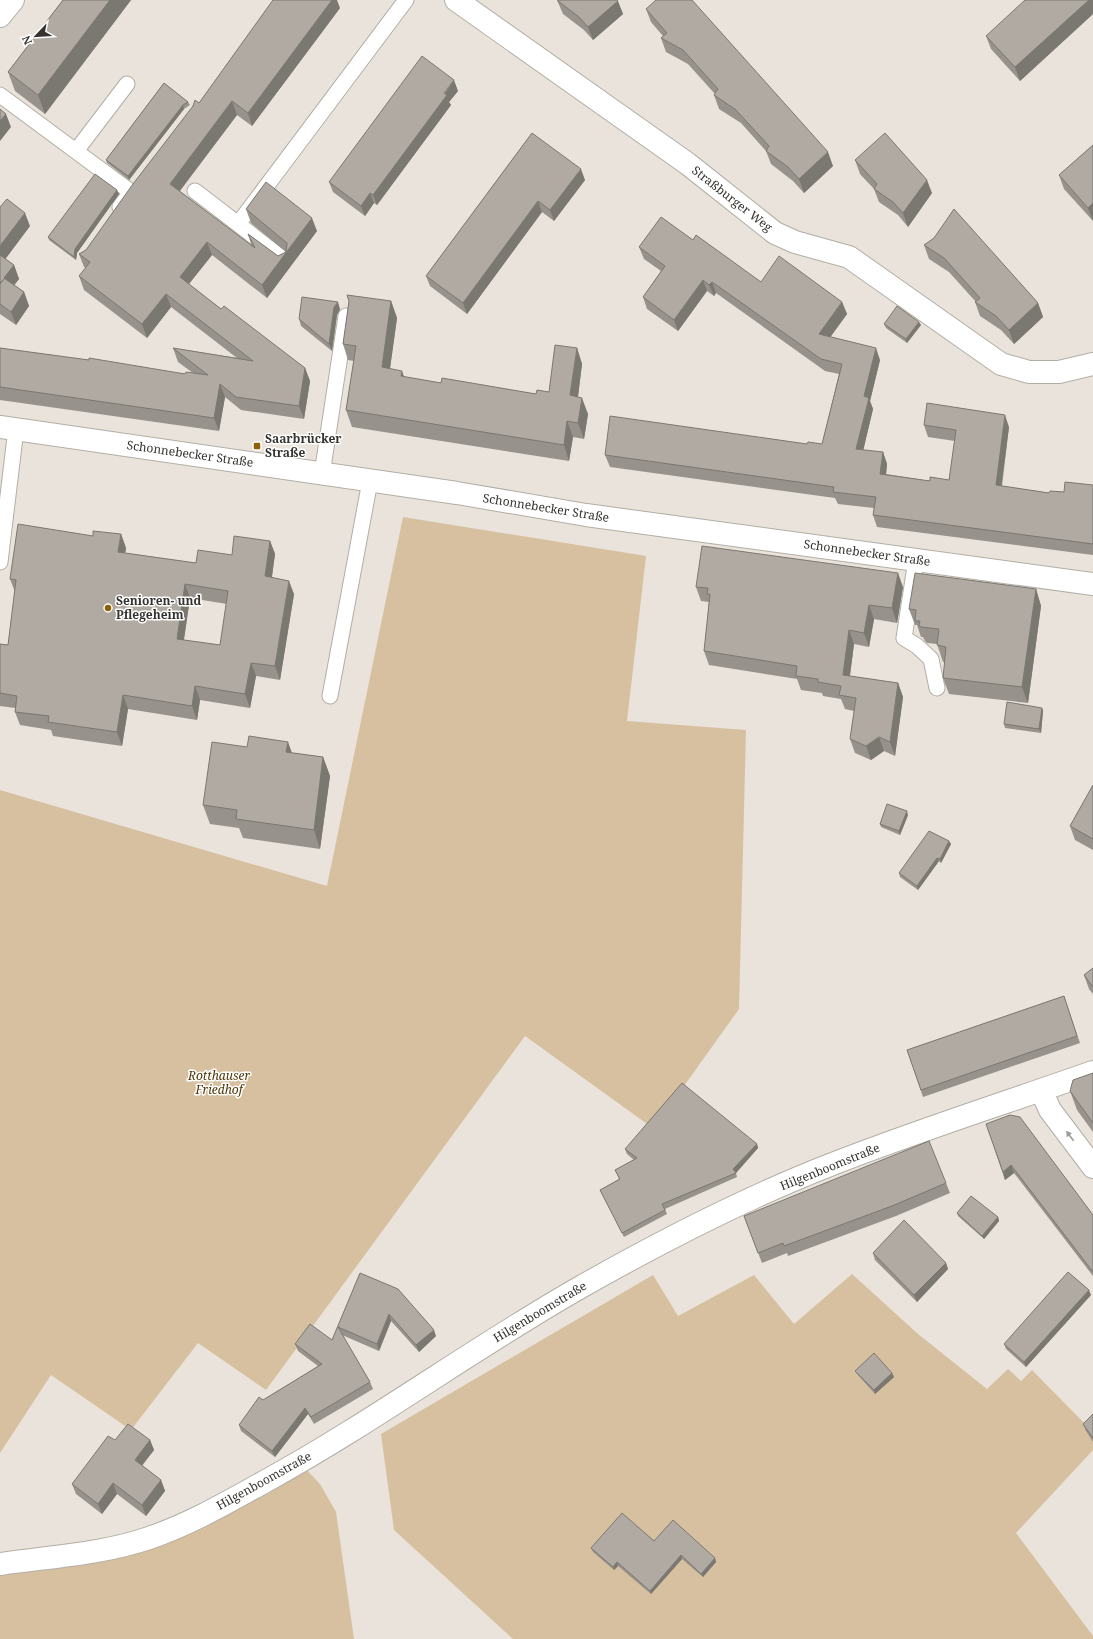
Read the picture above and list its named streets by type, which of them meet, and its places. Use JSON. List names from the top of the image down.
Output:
{
  "streets": {
    "street": ["Straßburger Weg", "Schonnebecker Straße", "Hilgenboomstraße"]
  },
  "parks": ["Rotthauser Friedhof"],
  "places": {
    "transit": ["Saarbrücker Straße"],
    "other": ["Senioren- und Pflegeheim"]
  },
  "north": "bottom left"
}
